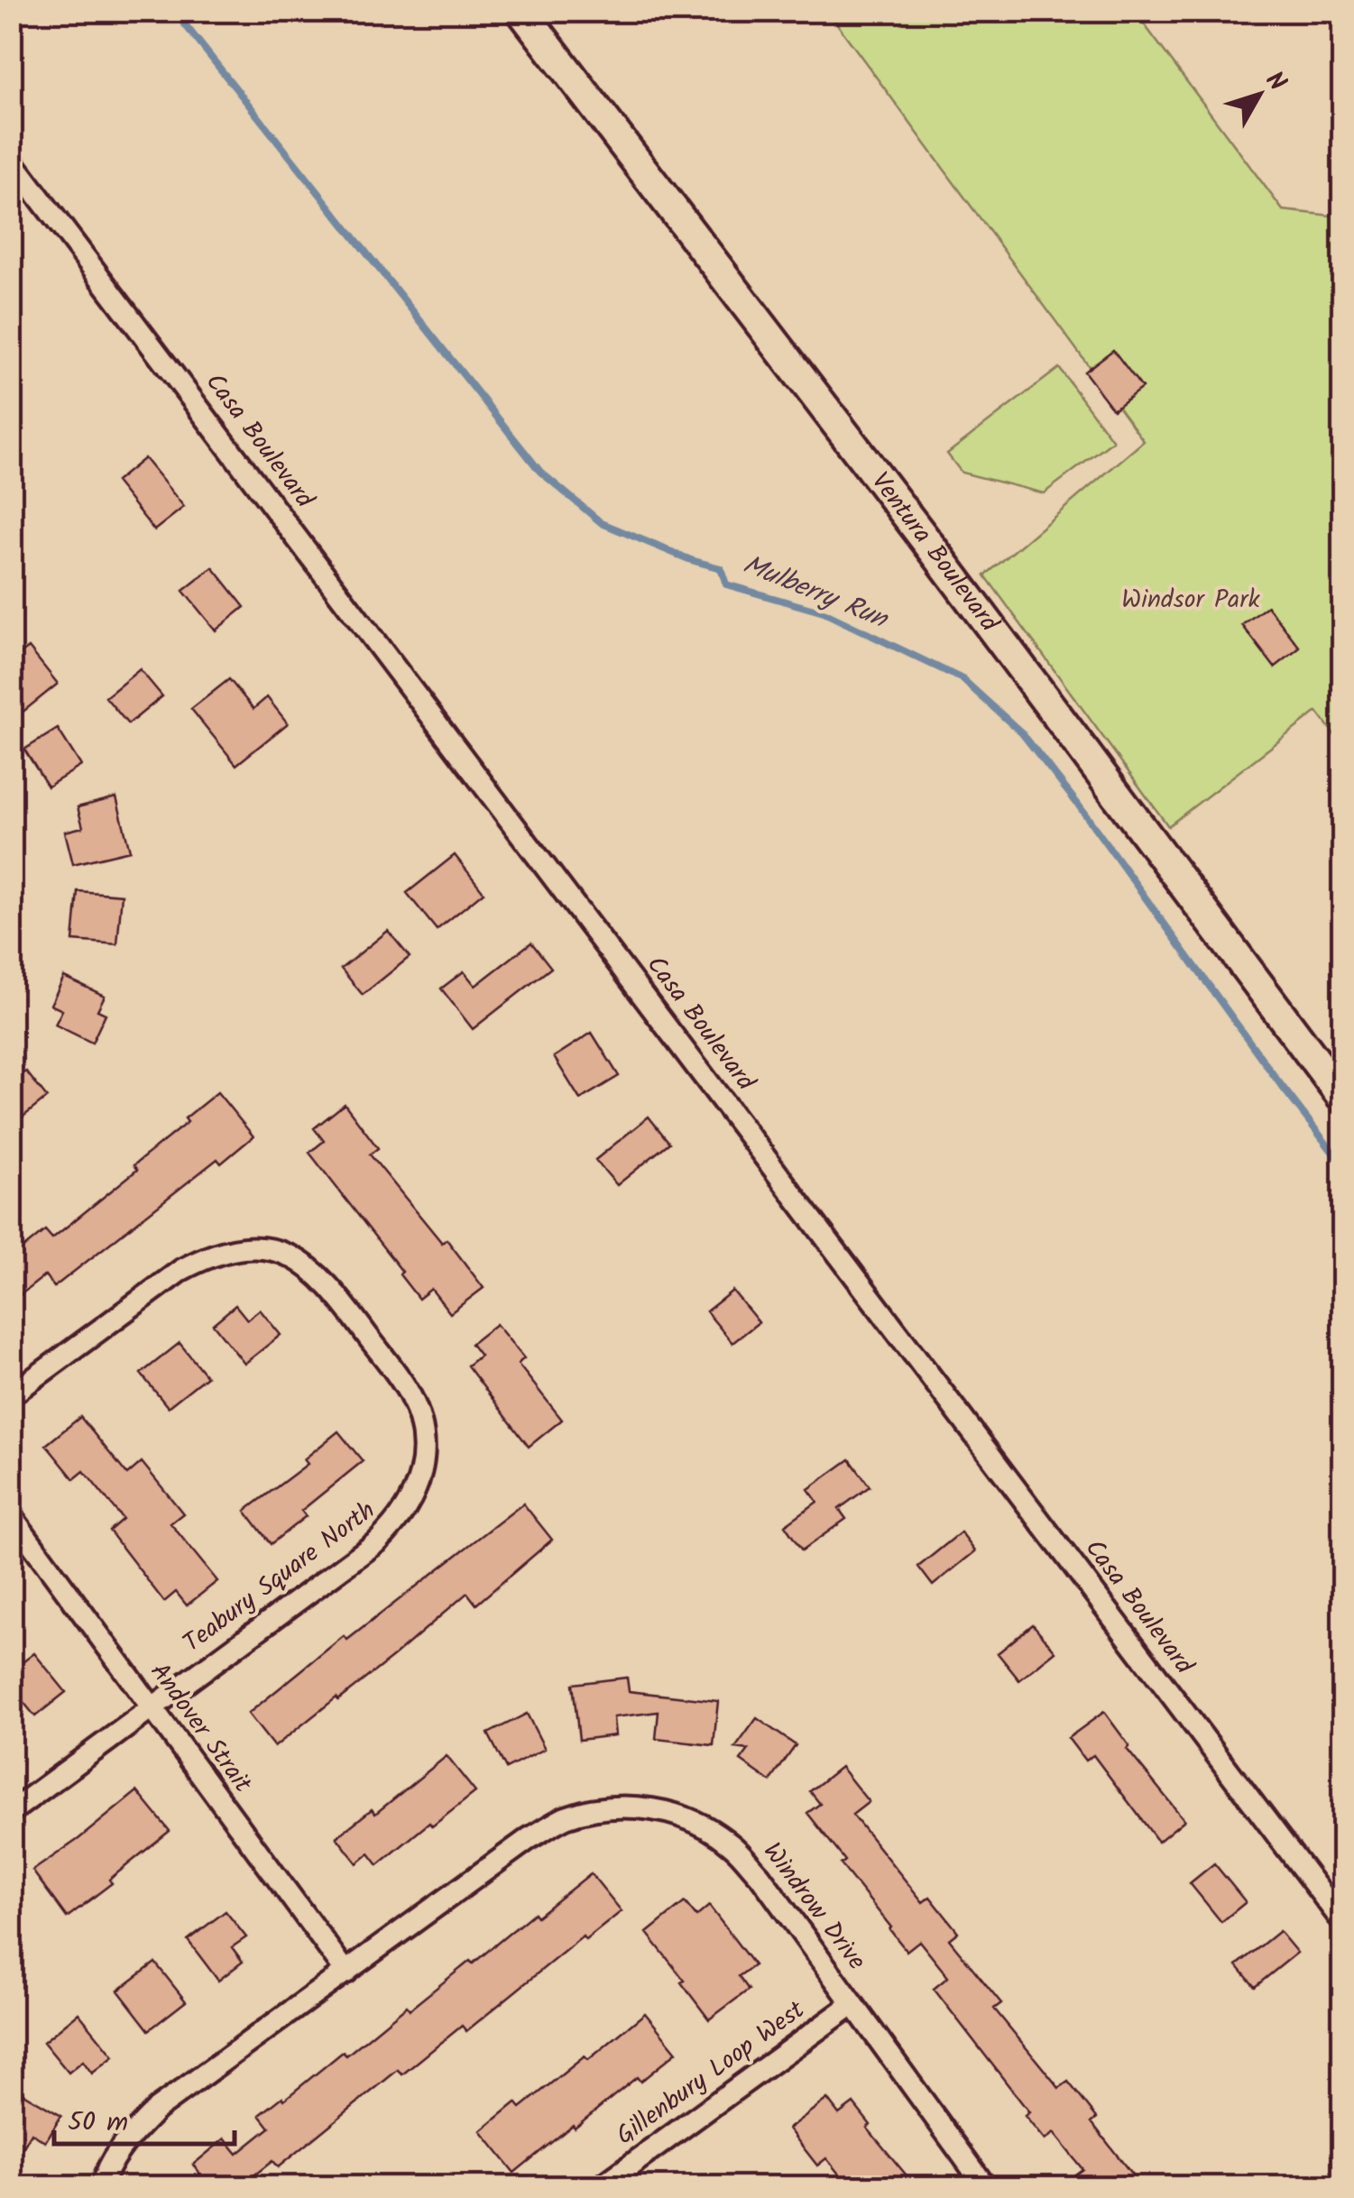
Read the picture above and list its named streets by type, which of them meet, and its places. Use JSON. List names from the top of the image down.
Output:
{
  "streets": {
    "street": [
      "Casa Boulevard",
      "Ventura Boulevard",
      "Teabury Square North",
      "Andover Strait",
      "Windrow Drive",
      "Gillenbury Loop West"
    ]
  },
  "crossings": [
    ["Teabury Square North", "Andover Strait"],
    ["Andover Strait", "Windrow Drive"],
    ["Windrow Drive", "Gillenbury Loop West"]
  ],
  "water": ["Mulberry Run"],
  "parks": ["Windsor Park"],
  "scale_bar": "50 m",
  "north": "top right"
}
